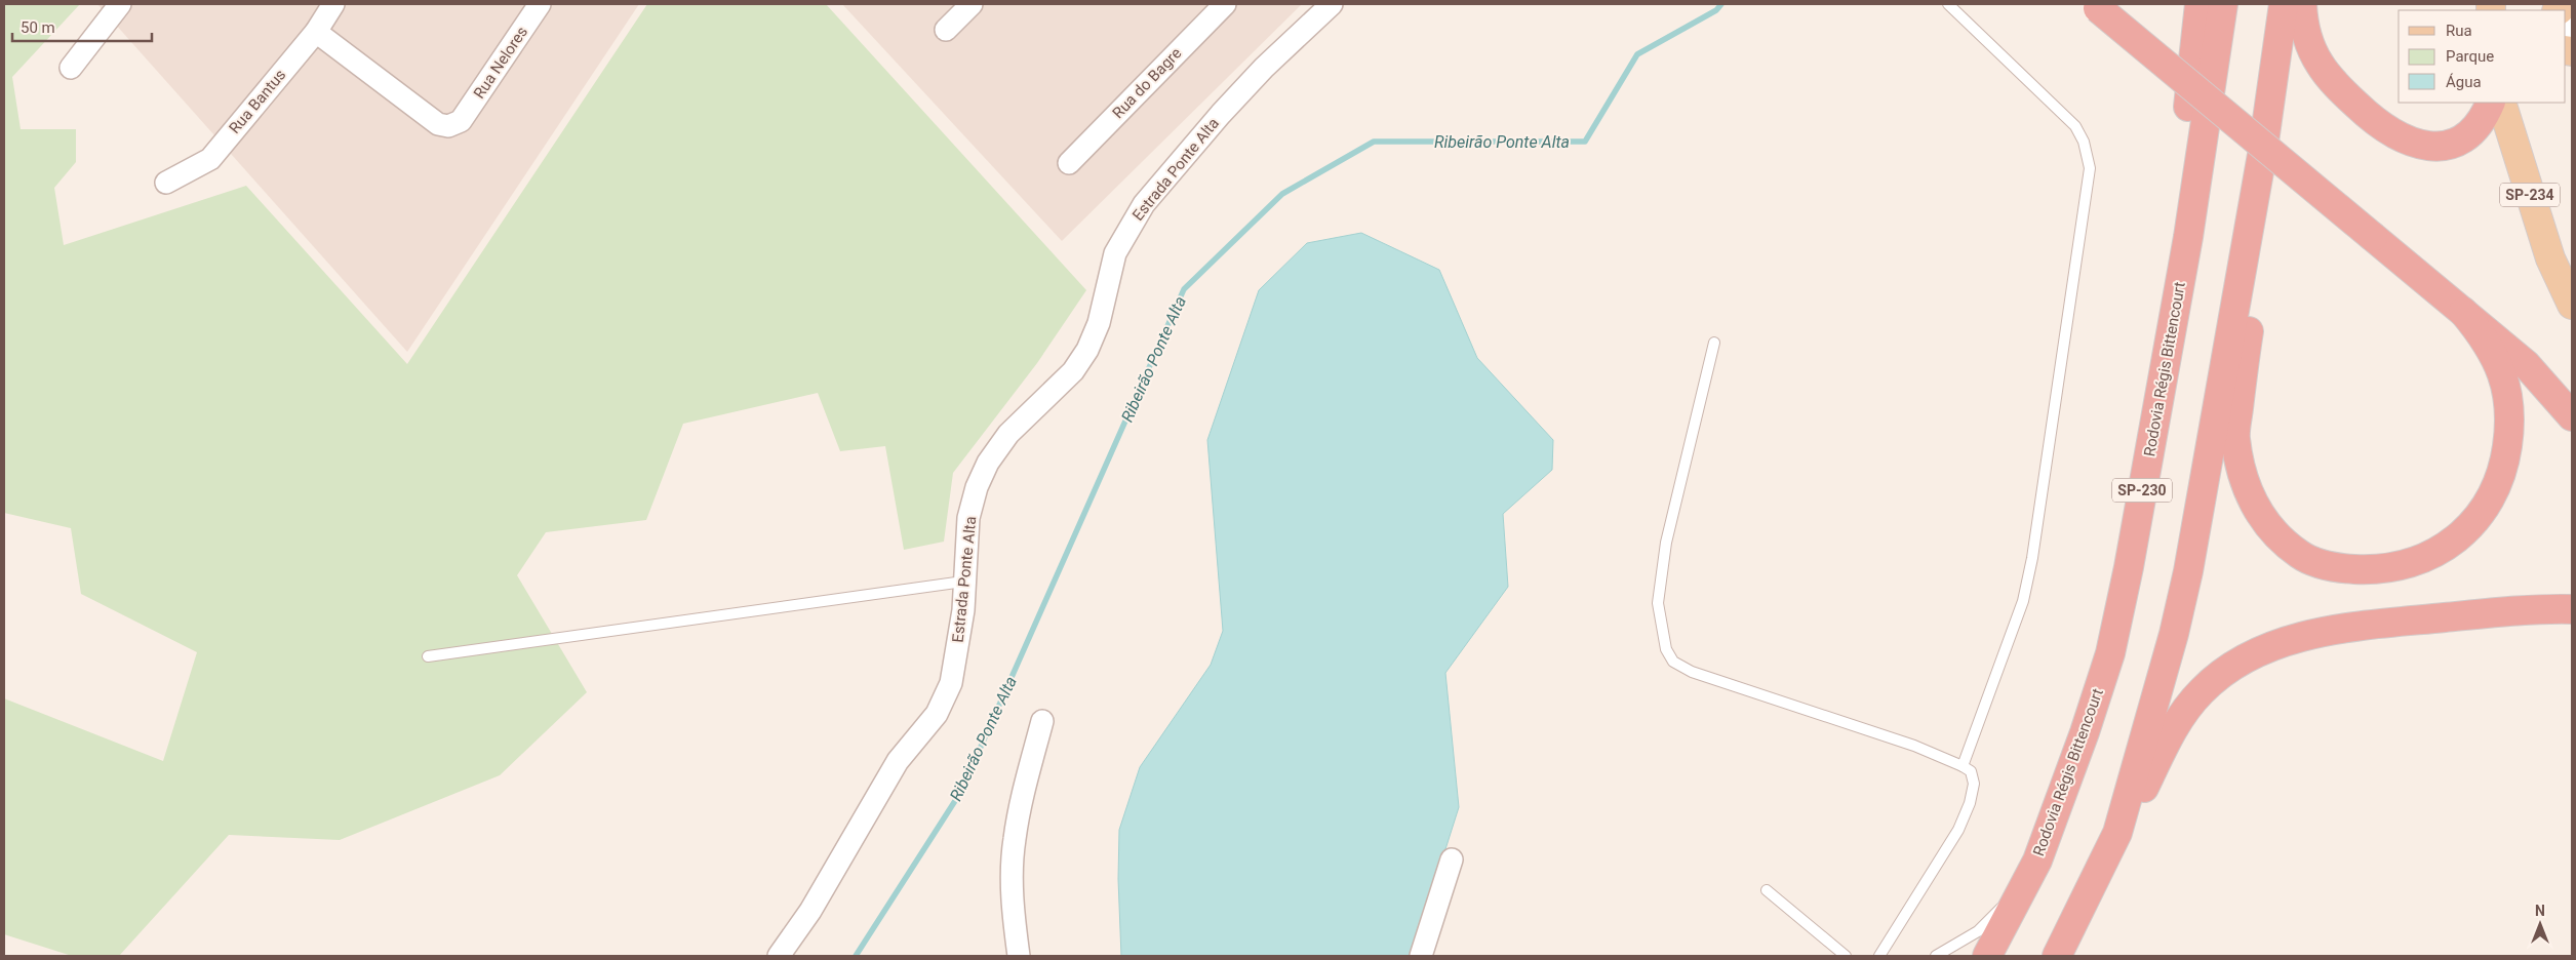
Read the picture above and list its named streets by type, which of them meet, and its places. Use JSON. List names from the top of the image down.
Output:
{
  "streets": {
    "highway": ["Rodovia Régis Bittencourt", "SP-230"],
    "main road": ["SP-234"],
    "street": [
      "Rua Nelores",
      "Rua do Bagre",
      "Rua Bantus",
      "Estrada Ponte Alta"
    ]
  },
  "crossings": [
    ["Rua Nelores", "Rua Bantus"]
  ],
  "water": ["Ribeirão Ponte Alta"],
  "legend": ["Rua", "Parque", "Água"],
  "scale_bar": "50 m",
  "north": "top"
}
